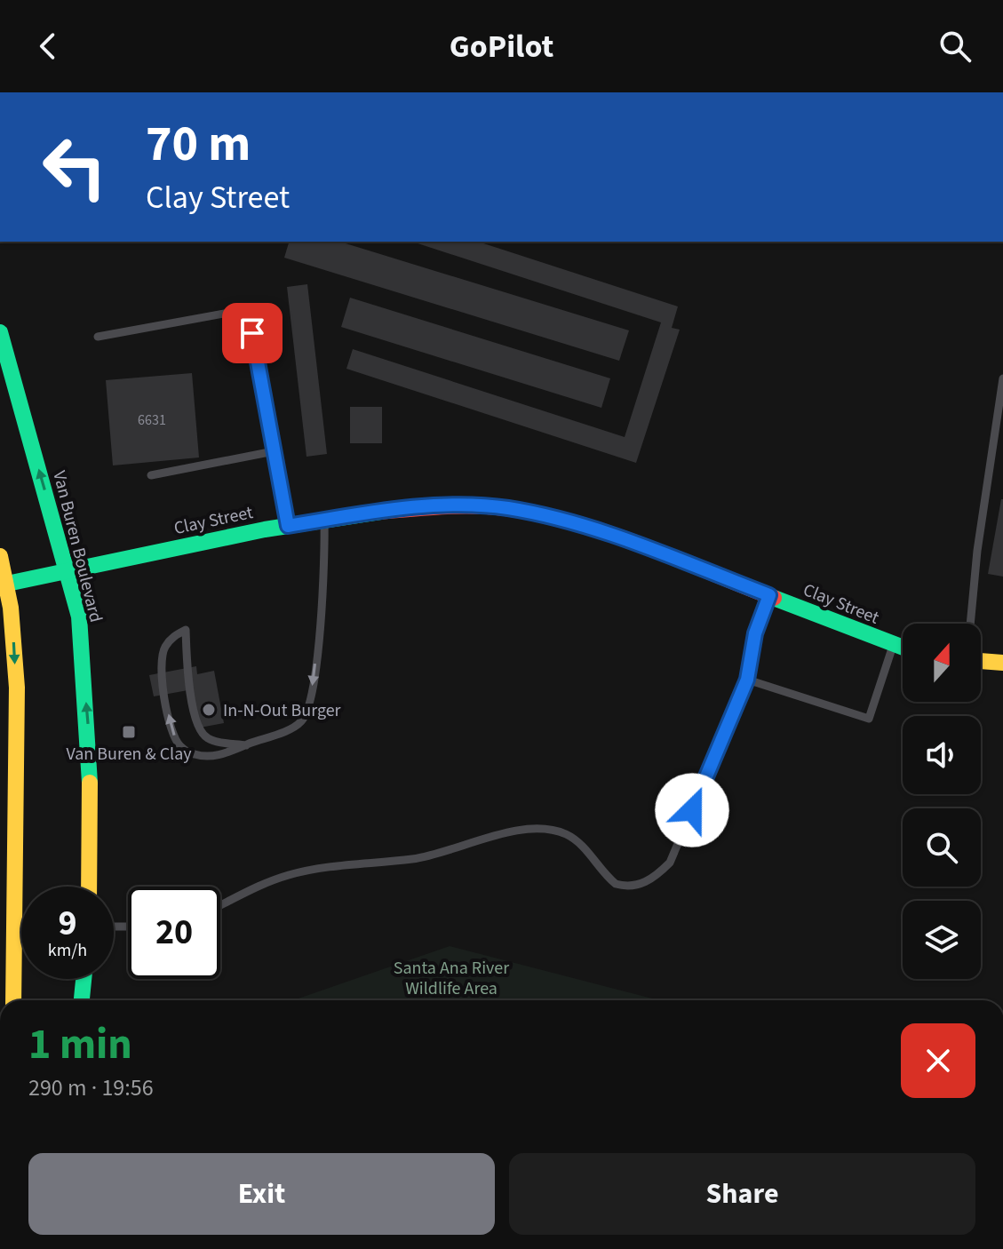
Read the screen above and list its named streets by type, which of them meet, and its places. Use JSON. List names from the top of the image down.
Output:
{
  "streets": {
    "main road": ["Clay Street", "Van Buren Boulevard"]
  },
  "crossings": [
    ["Clay Street", "Van Buren Boulevard"]
  ],
  "parks": ["Santa Ana River Wildlife Area"],
  "places": {
    "other": ["In-N-Out Burger"],
    "transit": ["Van Buren & Clay"]
  },
  "house_numbers": ["6631"],
  "north": "top",
  "page": {
    "header": "GoPilot",
    "turn": ["70 m", "Clay Street"],
    "speed": "9 km/h",
    "limit": "20",
    "heading": ["1 min", "290 m · 19:56"],
    "buttons": ["Exit", "Share"]
  }
}
